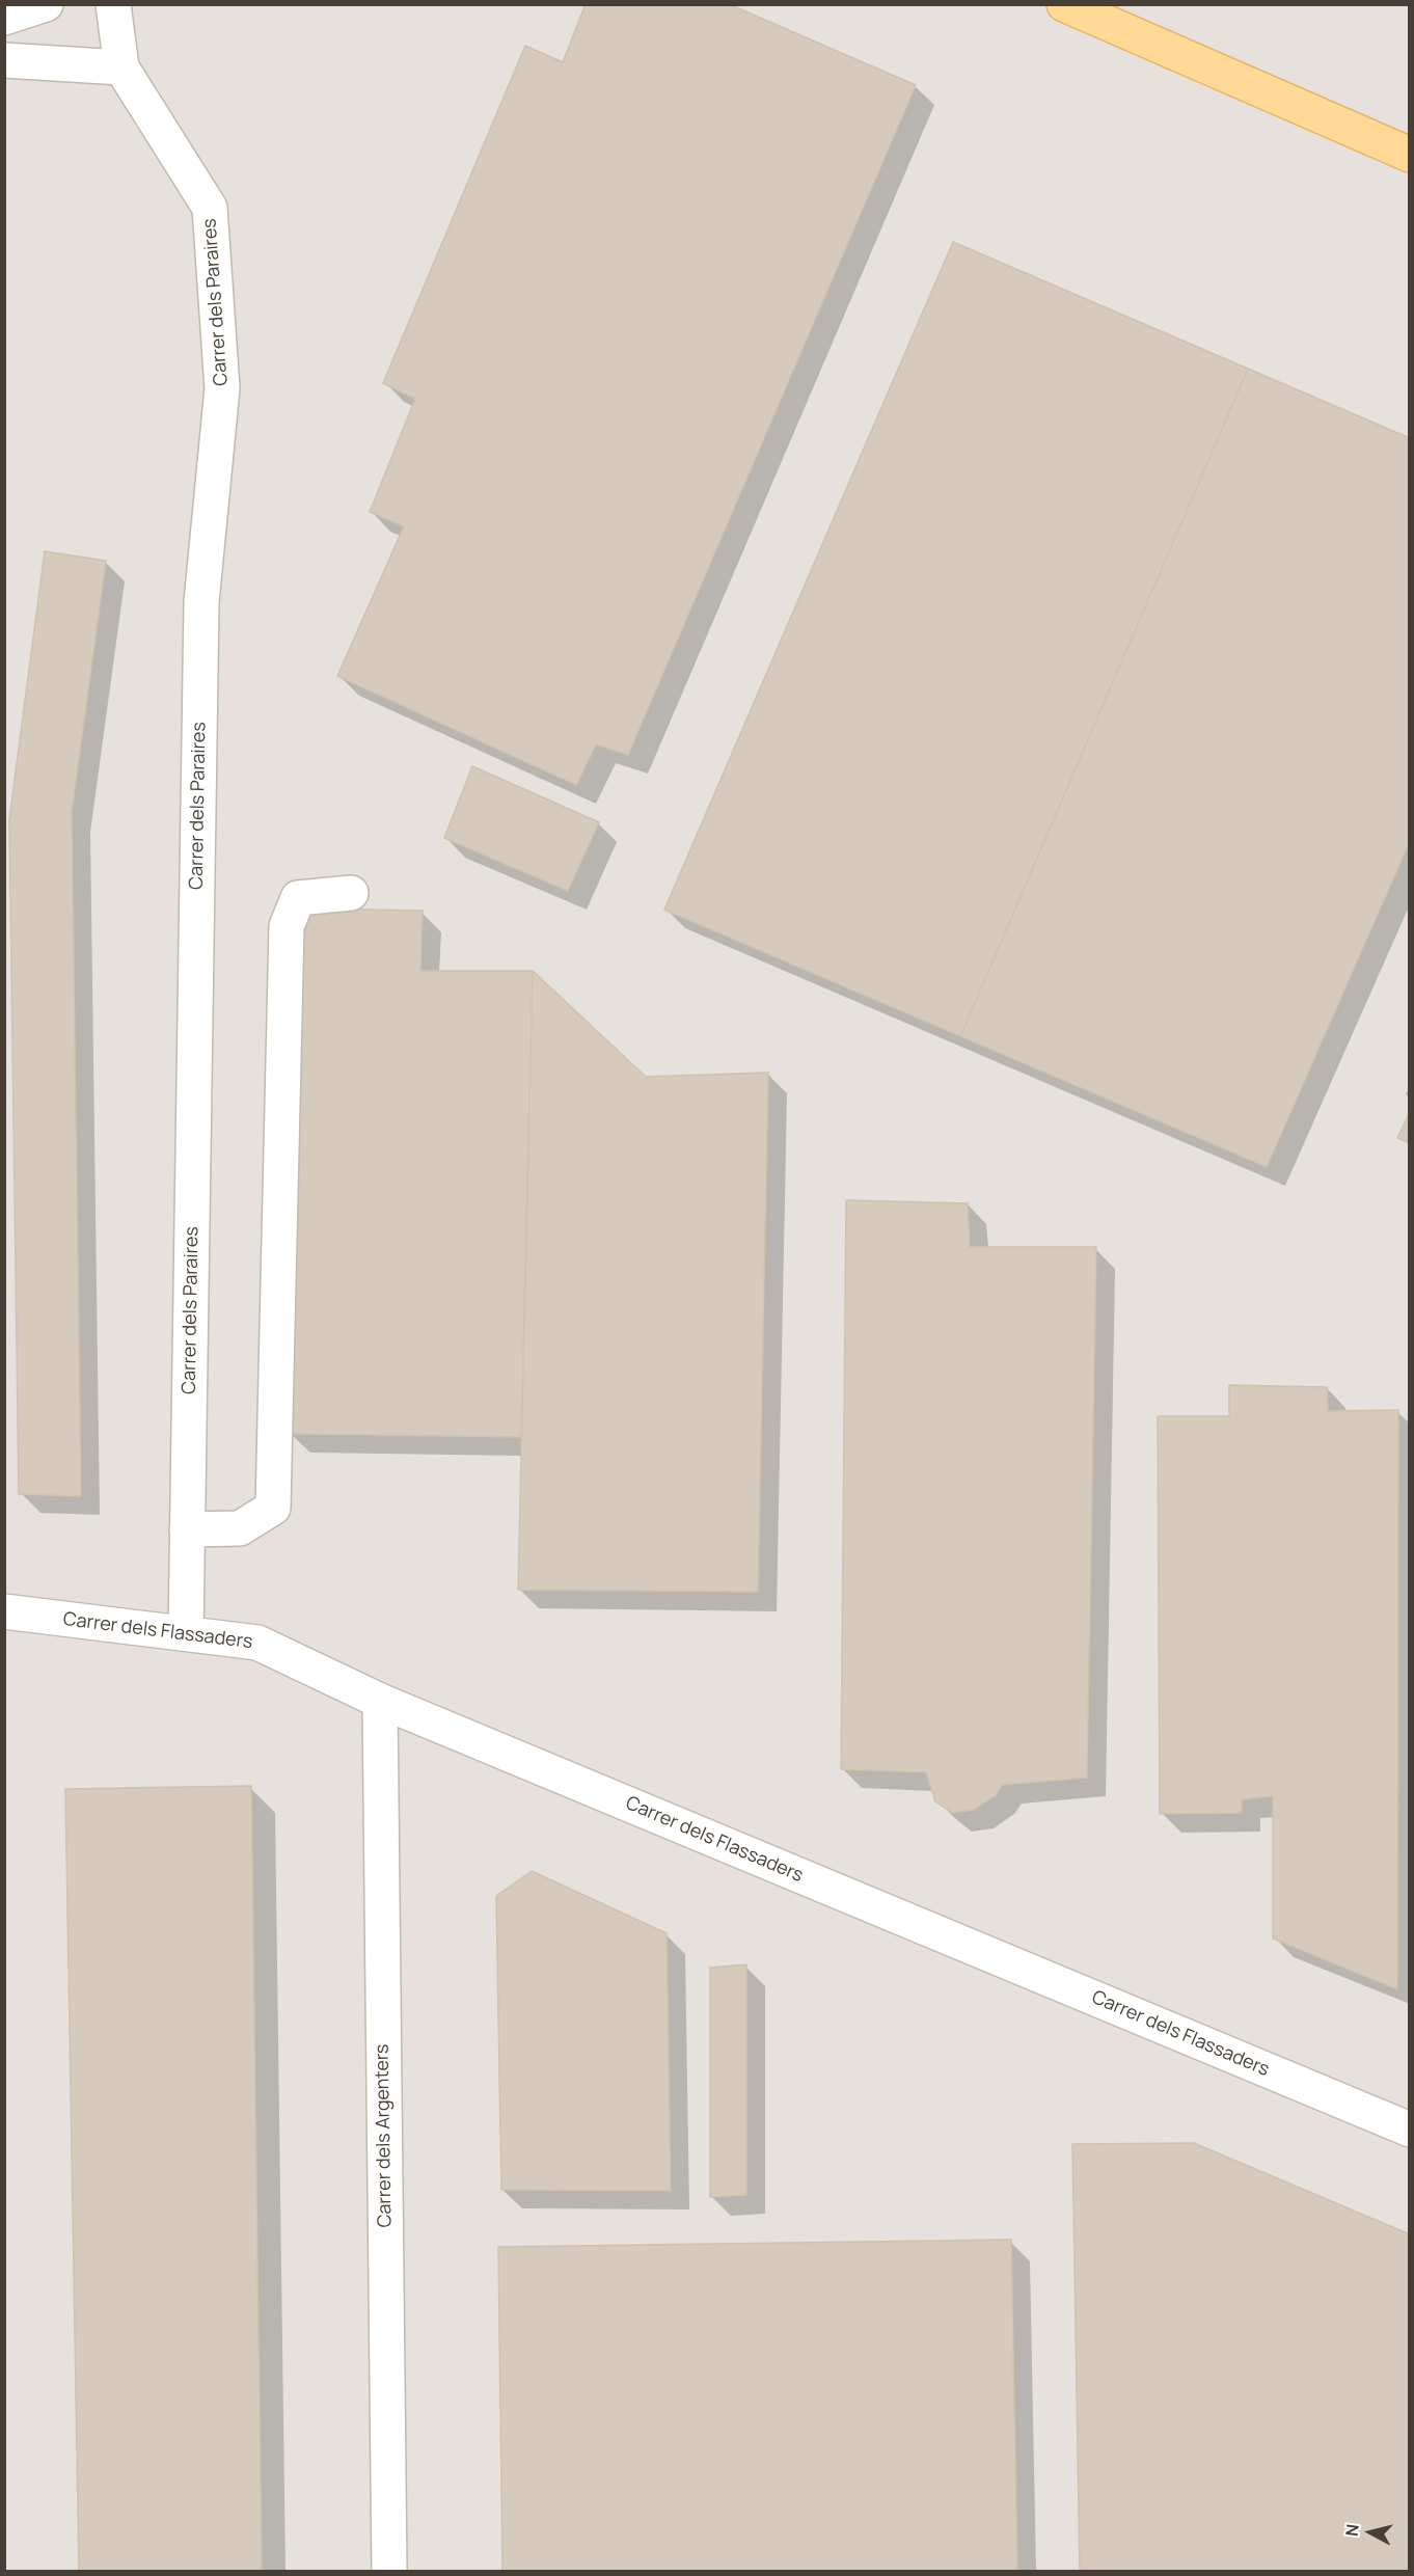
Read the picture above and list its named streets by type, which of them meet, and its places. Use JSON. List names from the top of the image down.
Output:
{
  "streets": {
    "street": ["Carrer dels Paraires", "Carrer dels Flassaders", "Carrer dels Argenters"]
  },
  "crossings": [
    ["Carrer dels Paraires", "Carrer dels Flassaders"],
    ["Carrer dels Flassaders", "Carrer dels Argenters"]
  ],
  "north": "left"
}
